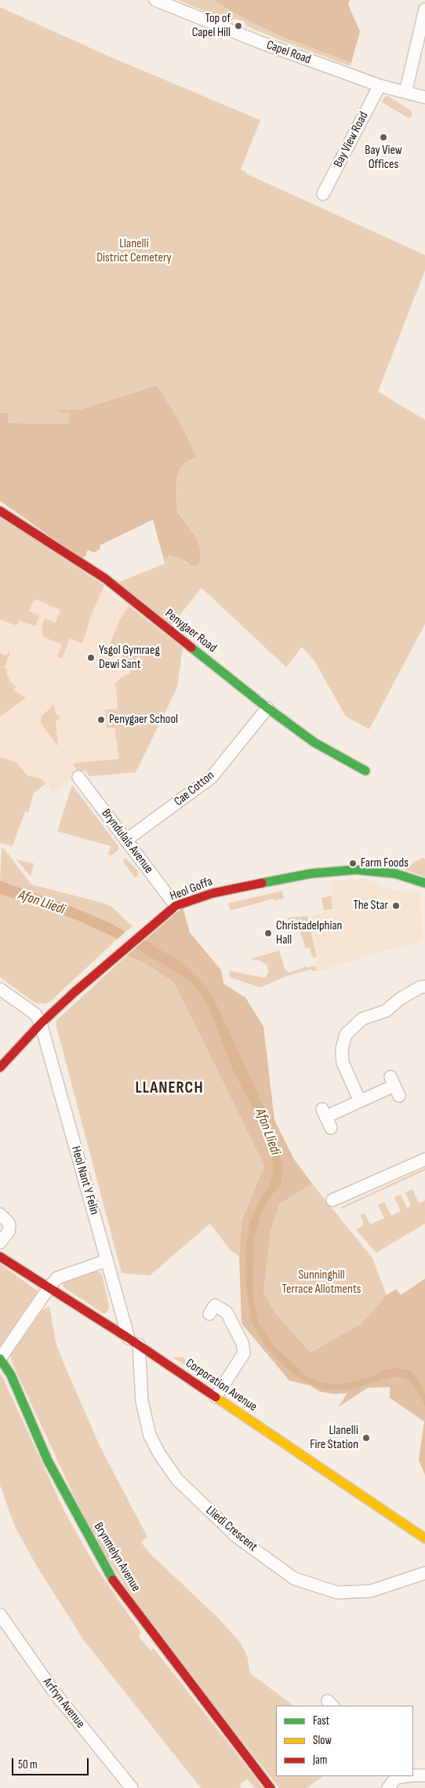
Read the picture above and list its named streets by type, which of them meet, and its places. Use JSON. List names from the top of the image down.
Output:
{
  "streets": {
    "street": [
      "Capel Road",
      "Bay View Road",
      "Penygaer Road",
      "Cae Cotton",
      "Bryndulais Avenue",
      "Heol Goffa",
      "Heol Nant Y Felin",
      "Corporation Avenue",
      "Lliedi Crescent",
      "Brynmelyn Avenue",
      "Arfryn Avenue"
    ]
  },
  "crossings": [
    ["Capel Road", "Bay View Road"],
    ["Penygaer Road", "Cae Cotton"],
    ["Cae Cotton", "Bryndulais Avenue"],
    ["Bryndulais Avenue", "Heol Goffa"],
    ["Heol Goffa", "Heol Nant Y Felin"],
    ["Heol Nant Y Felin", "Corporation Avenue"],
    ["Corporation Avenue", "Lliedi Crescent"]
  ],
  "districts": ["LLANERCH"],
  "water": ["Afon Lliedi"],
  "parks": ["Llanelli District Cemetery", "Sunninghill Terrace Allotments"],
  "places": [
    "Top of Capel Hill",
    "Bay View Offices",
    "Ysgol Gymraeg Dewi Sant",
    "Penygaer School",
    "Farm Foods",
    "The Star",
    "Christadelphian Hall",
    "Llanelli Fire Station"
  ],
  "legend": ["Fast", "Slow", "Jam"],
  "scale_bar": "50 m"
}
